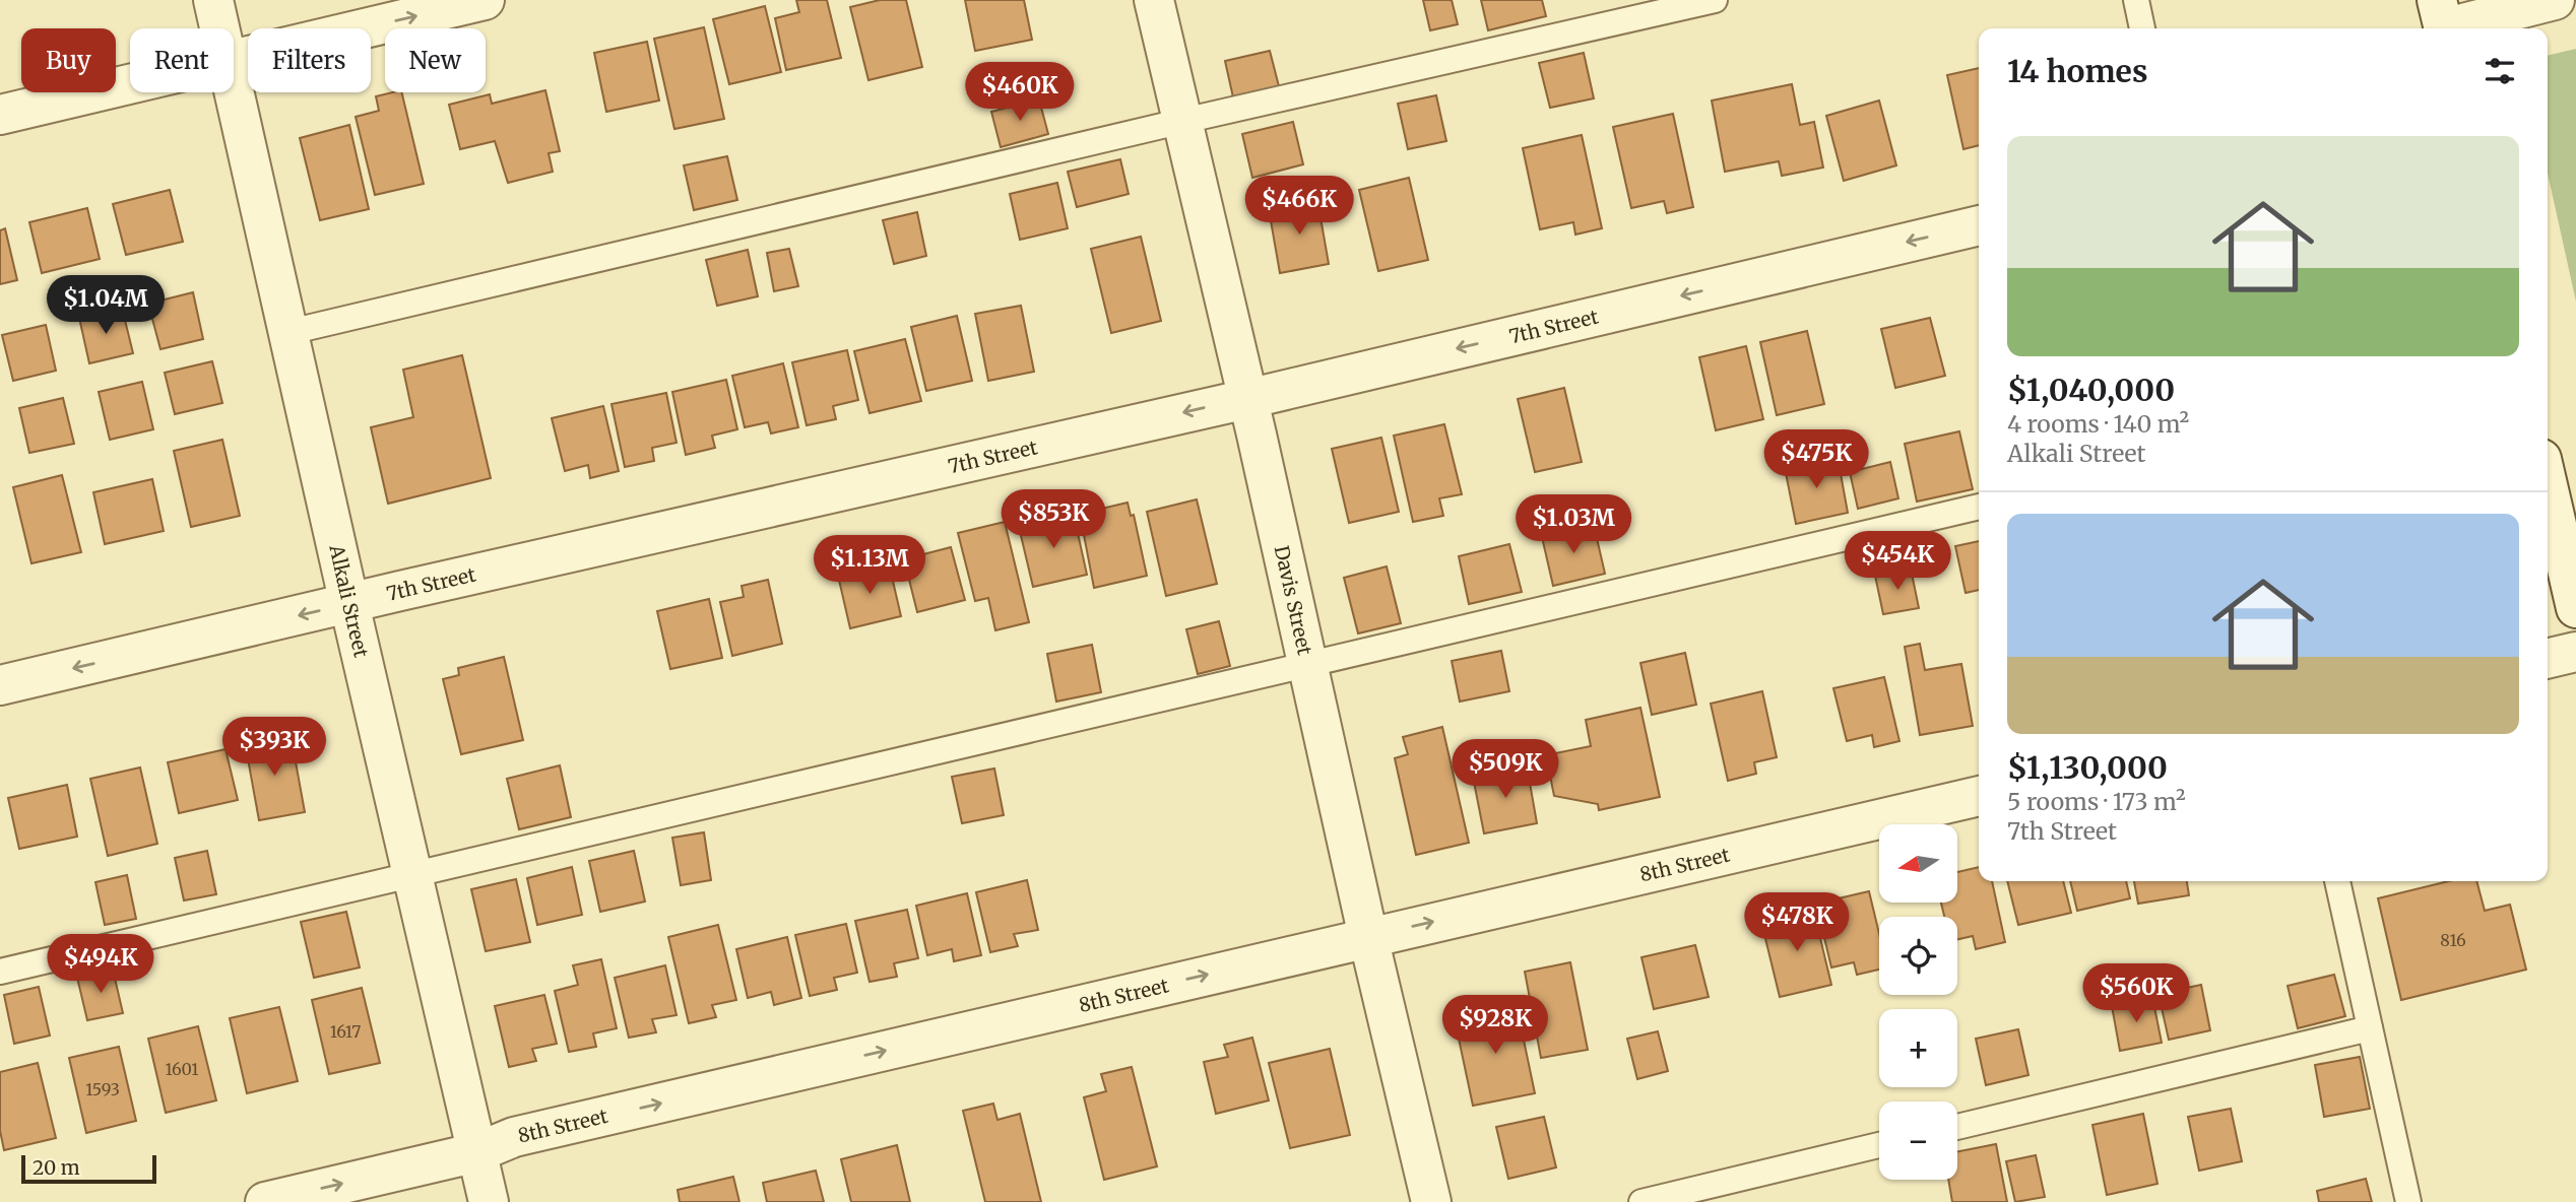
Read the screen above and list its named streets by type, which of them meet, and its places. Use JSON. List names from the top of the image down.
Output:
{
  "streets": {
    "street": [
      "7th Street",
      "Alkali Street",
      "Davis Street",
      "8th Street"
    ]
  },
  "crossings": [
    ["7th Street", "Alkali Street"],
    ["7th Street", "Davis Street"],
    ["Alkali Street", "8th Street"],
    ["Davis Street", "8th Street"]
  ],
  "one_way": ["7th Street", "8th Street"],
  "house_numbers": [
    "816",
    "1617",
    "1601",
    "1593"
  ],
  "scale_bar": "20 m",
  "north": "left",
  "page": {
    "chip": [
      "Buy",
      "Rent",
      "Filters",
      "New"
    ],
    "heading": "14 homes",
    "price": [
      "$460K",
      "$466K",
      "$1.04M",
      "$475K",
      "$853K",
      "$1.03M",
      "$454K",
      "$1.13M",
      "$393K",
      "$509K",
      "$478K",
      "$494K",
      "$560K",
      "$928K"
    ],
    "list": [
      {
        "name": "$1,040,000",
        "note": "4 rooms · 140 m² · Alkali Street"
      },
      {
        "name": "$1,130,000",
        "note": "5 rooms · 173 m² · 7th Street"
      }
    ],
    "map_buttons": ["+", "−"],
    "scale": "20 m"
  }
}
